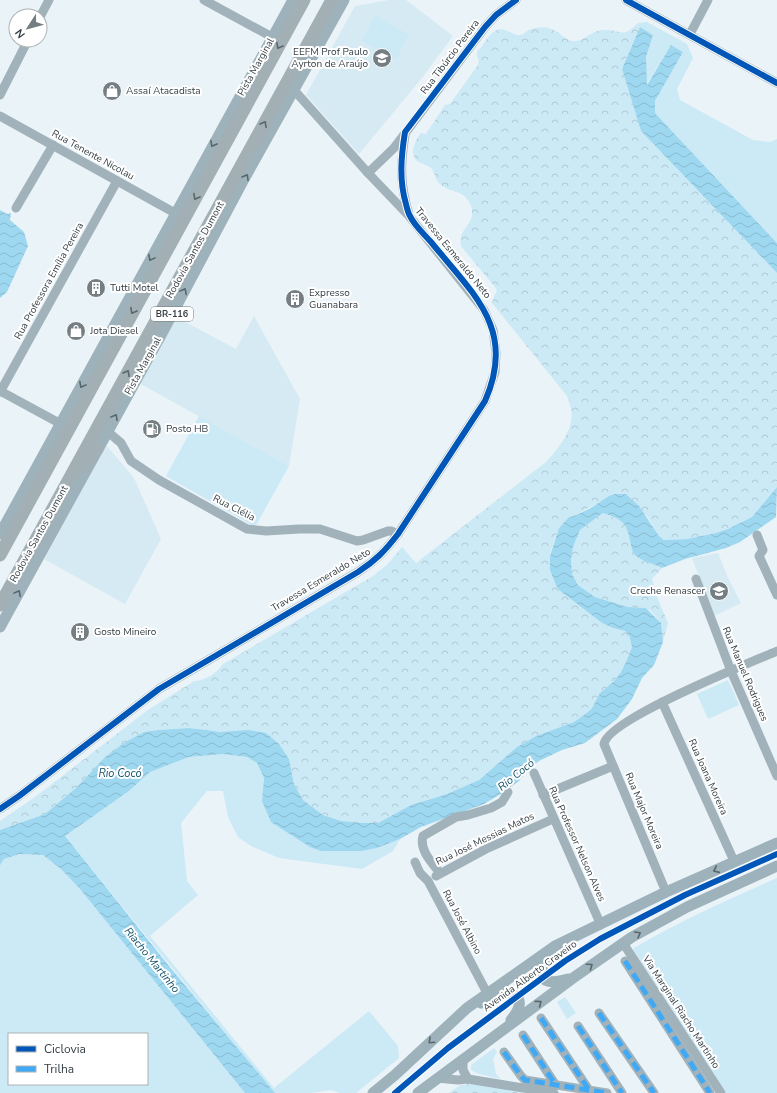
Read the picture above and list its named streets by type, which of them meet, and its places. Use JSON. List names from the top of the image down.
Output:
{
  "streets": {
    "highway": ["Rodovia Santos Dumont", "BR-116"],
    "main road": ["Pista Marginal", "Avenida Alberto Craveiro"],
    "street": [
      "Rua Tibúrcio Pereira",
      "Rua Tenente Nicolau",
      "Travessa Esmeraldo Neto",
      "Rua Professora Emília Pereira",
      "Rua Clélia",
      "Rua Manuel Rodrigues",
      "Rua Joana Moreira",
      "Rua Major Moreira",
      "Rua José Messias Matos",
      "Rua Professor Nelson Alves",
      "Rua José Albino",
      "Via Marginal Riacho Martinho"
    ]
  },
  "crossings": [
    ["Rua Tibúrcio Pereira", "Travessa Esmeraldo Neto"],
    ["Pista Marginal", "Rua Tenente Nicolau"],
    ["Pista Marginal", "Travessa Esmeraldo Neto"],
    ["Pista Marginal", "BR-116"],
    ["Pista Marginal", "Rua Clélia"],
    ["Rua Tenente Nicolau", "Rua Professora Emília Pereira"],
    ["Travessa Esmeraldo Neto", "Rua Clélia"],
    ["Rua Joana Moreira", "Rua Major Moreira"],
    ["Rua Joana Moreira", "Avenida Alberto Craveiro"],
    ["Rua Major Moreira", "Avenida Alberto Craveiro"],
    ["Rua José Messias Matos", "Rua Professor Nelson Alves"],
    ["Rua José Messias Matos", "Rua José Albino"],
    ["Rua Professor Nelson Alves", "Avenida Alberto Craveiro"],
    ["Rua José Albino", "Avenida Alberto Craveiro"]
  ],
  "water": ["Rio Cocó", "Riacho Martinho"],
  "places": {
    "school or university": ["EEFM Prof Paulo Ayrton de Araújo", "Creche Renascer"],
    "shop": ["Assaí Atacadista", "Jota Diesel"],
    "building": ["Tutti Motel", "Expresso Guanabara", "Gosto Mineiro"],
    "fuel station": ["Posto HB"]
  },
  "legend": ["Ciclovia", "Trilha"],
  "north": "bottom left"
}
